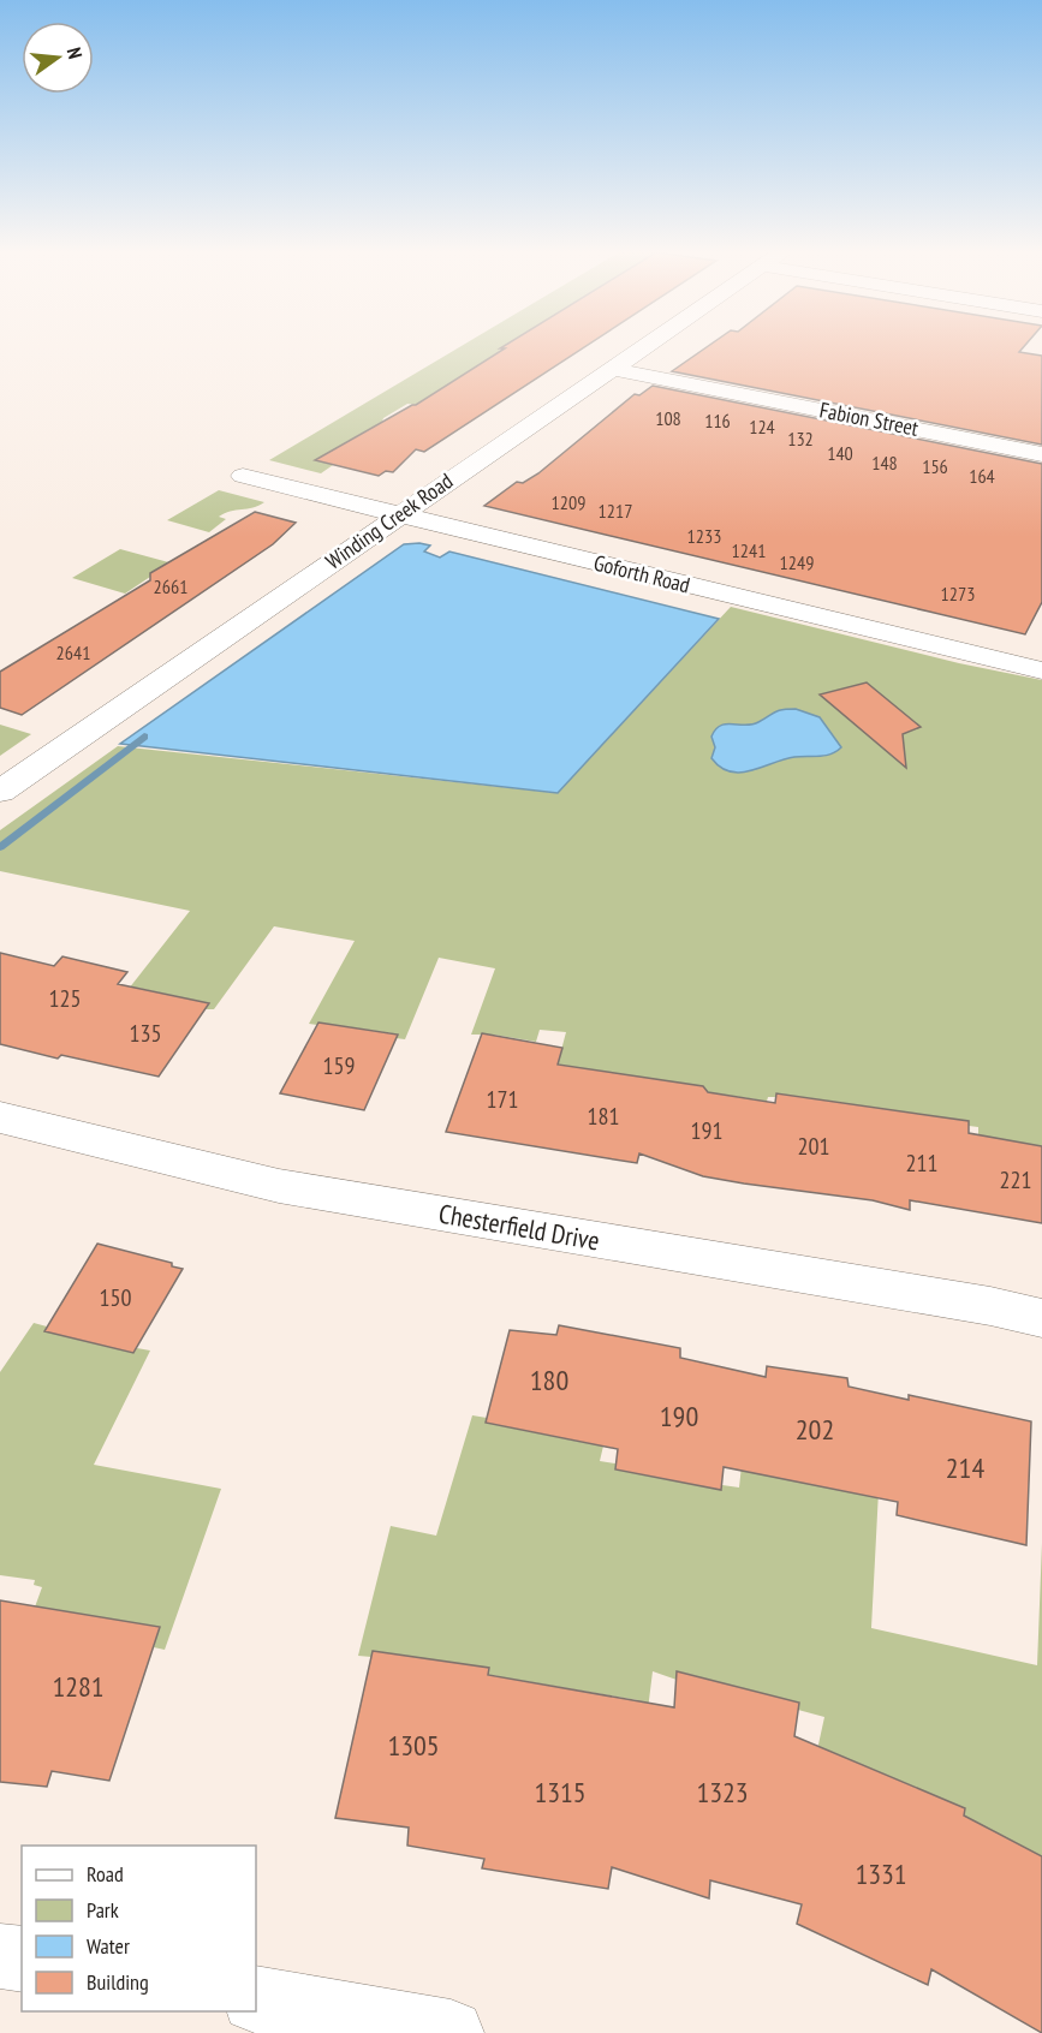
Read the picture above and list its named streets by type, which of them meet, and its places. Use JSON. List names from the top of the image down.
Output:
{
  "streets": {
    "street": [
      "Fabion Street",
      "Winding Creek Road",
      "Goforth Road",
      "Chesterfield Drive"
    ]
  },
  "crossings": [
    ["Fabion Street", "Winding Creek Road"],
    ["Winding Creek Road", "Goforth Road"]
  ],
  "house_numbers": [
    "108",
    "116",
    "124",
    "132",
    "140",
    "148",
    "156",
    "164",
    "1209",
    "1217",
    "1233",
    "1241",
    "1249",
    "2661",
    "1273",
    "2641",
    "125",
    "135",
    "159",
    "171",
    "181",
    "191",
    "201",
    "211",
    "221",
    "150",
    "180",
    "190",
    "202",
    "214",
    "1281",
    "1305",
    "1315",
    "1323",
    "1331"
  ],
  "legend": [
    "Road",
    "Park",
    "Water",
    "Building"
  ],
  "north": "right"
}
